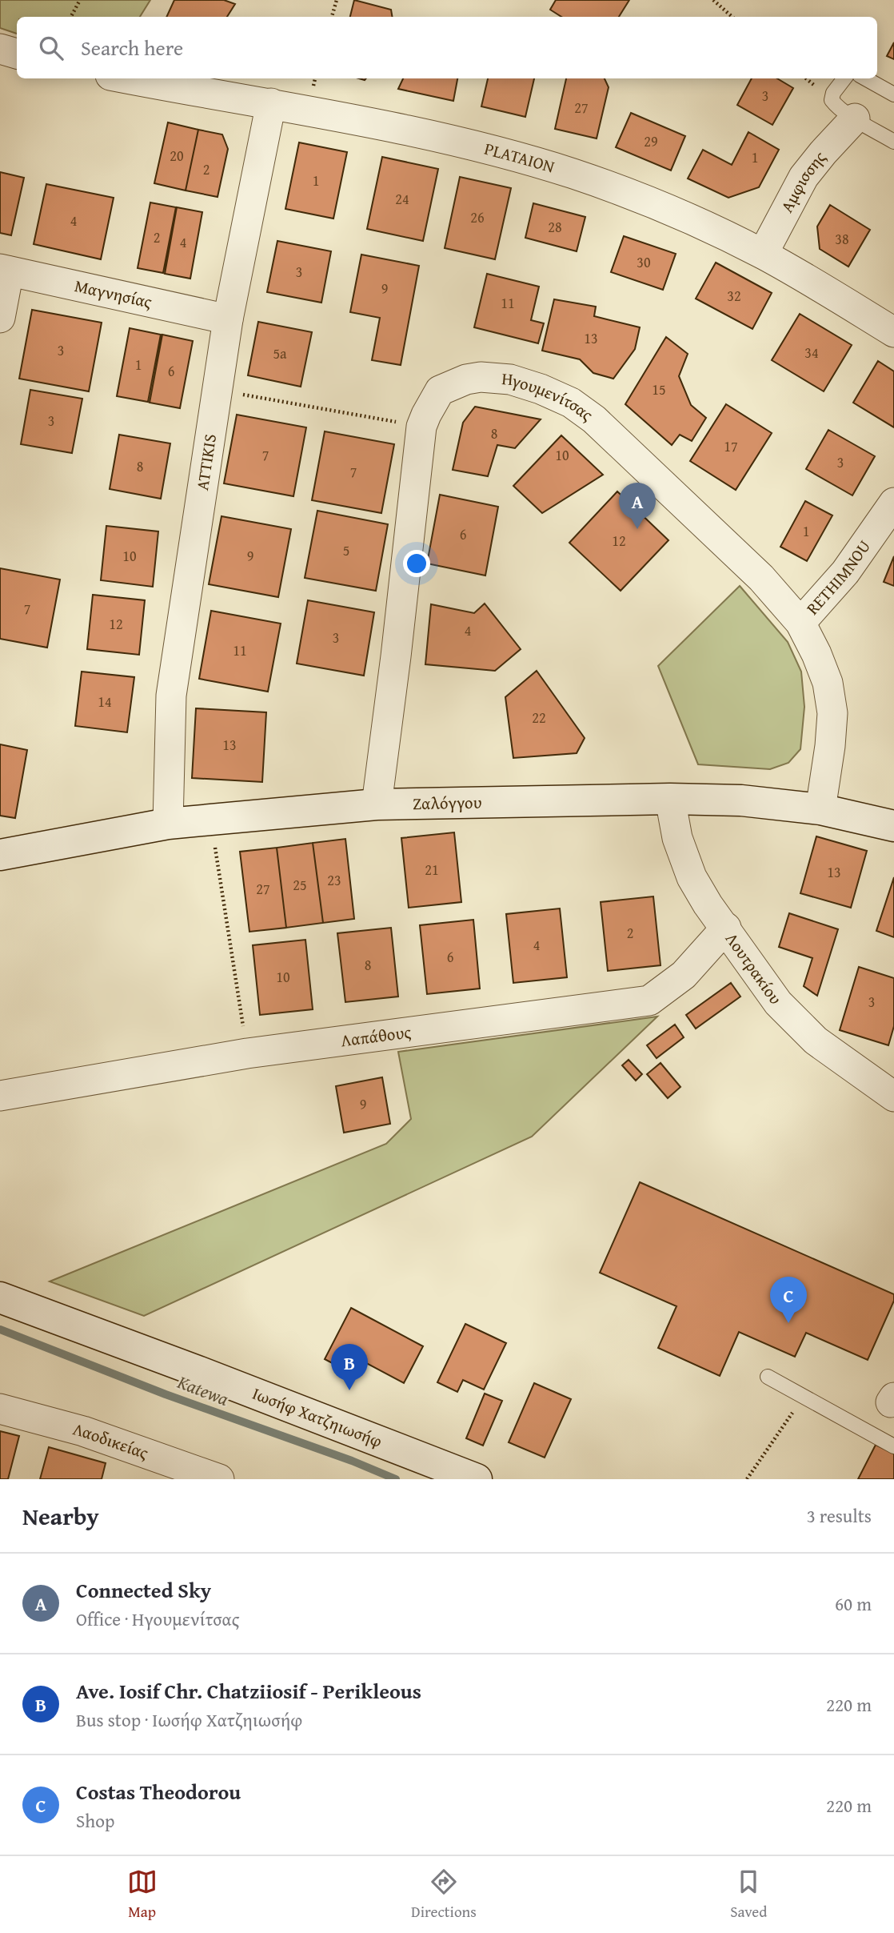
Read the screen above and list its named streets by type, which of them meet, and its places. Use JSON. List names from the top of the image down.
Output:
{
  "streets": {
    "street": [
      "PLATAION",
      "Αμφισσης",
      "Μαγνησίας",
      "Ηγουμενίτσας",
      "ATTIKIS",
      "RETHIMNOU",
      "Ζαλόγγου",
      "Λουτρακίου",
      "Λαπάθους",
      "Ιωσήφ Χατζηιωσήφ",
      "Λαοδικείας"
    ]
  },
  "crossings": [
    ["PLATAION", "Αμφισσης"],
    ["PLATAION", "ATTIKIS"],
    ["Μαγνησίας", "ATTIKIS"],
    ["Ηγουμενίτσας", "RETHIMNOU"],
    ["Ηγουμενίτσας", "Ζαλόγγου"],
    ["ATTIKIS", "Ζαλόγγου"],
    ["Ζαλόγγου", "Λουτρακίου"],
    ["Λουτρακίου", "Λαπάθους"]
  ],
  "water": ["Katewa"],
  "house_numbers": [
    "3",
    "27",
    "29",
    "20",
    "1",
    "2",
    "1",
    "24",
    "26",
    "4",
    "28",
    "2",
    "38",
    "4",
    "30",
    "3",
    "9",
    "32",
    "11",
    "13",
    "3",
    "34",
    "5a",
    "1",
    "6",
    "15",
    "3",
    "8",
    "17",
    "7",
    "10",
    "3",
    "8",
    "7",
    "1",
    "6",
    "12",
    "5",
    "10",
    "9",
    "7",
    "12",
    "4",
    "3",
    "11",
    "14",
    "22",
    "13",
    "21",
    "13",
    "23",
    "25",
    "27",
    "2",
    "4",
    "6",
    "8",
    "10",
    "3",
    "9"
  ],
  "page": {
    "search": "Search here",
    "pins": ["A", "C", "B"],
    "heading": ["Nearby", "3 results"],
    "list": [
      {
        "mark": "A",
        "name": "Connected Sky",
        "note": "Office · Ηγουμενίτσας",
        "value": "60 m"
      },
      {
        "mark": "B",
        "name": "Ave. Iosif Chr. Chatziiosif - Perikleous",
        "note": "Bus stop · Ιωσήφ Χατζηιωσήφ",
        "value": "220 m"
      },
      {
        "mark": "C",
        "name": "Costas Theodorou",
        "note": "Shop",
        "value": "220 m"
      }
    ],
    "nav": ["Map", "Directions", "Saved"]
  }
}
